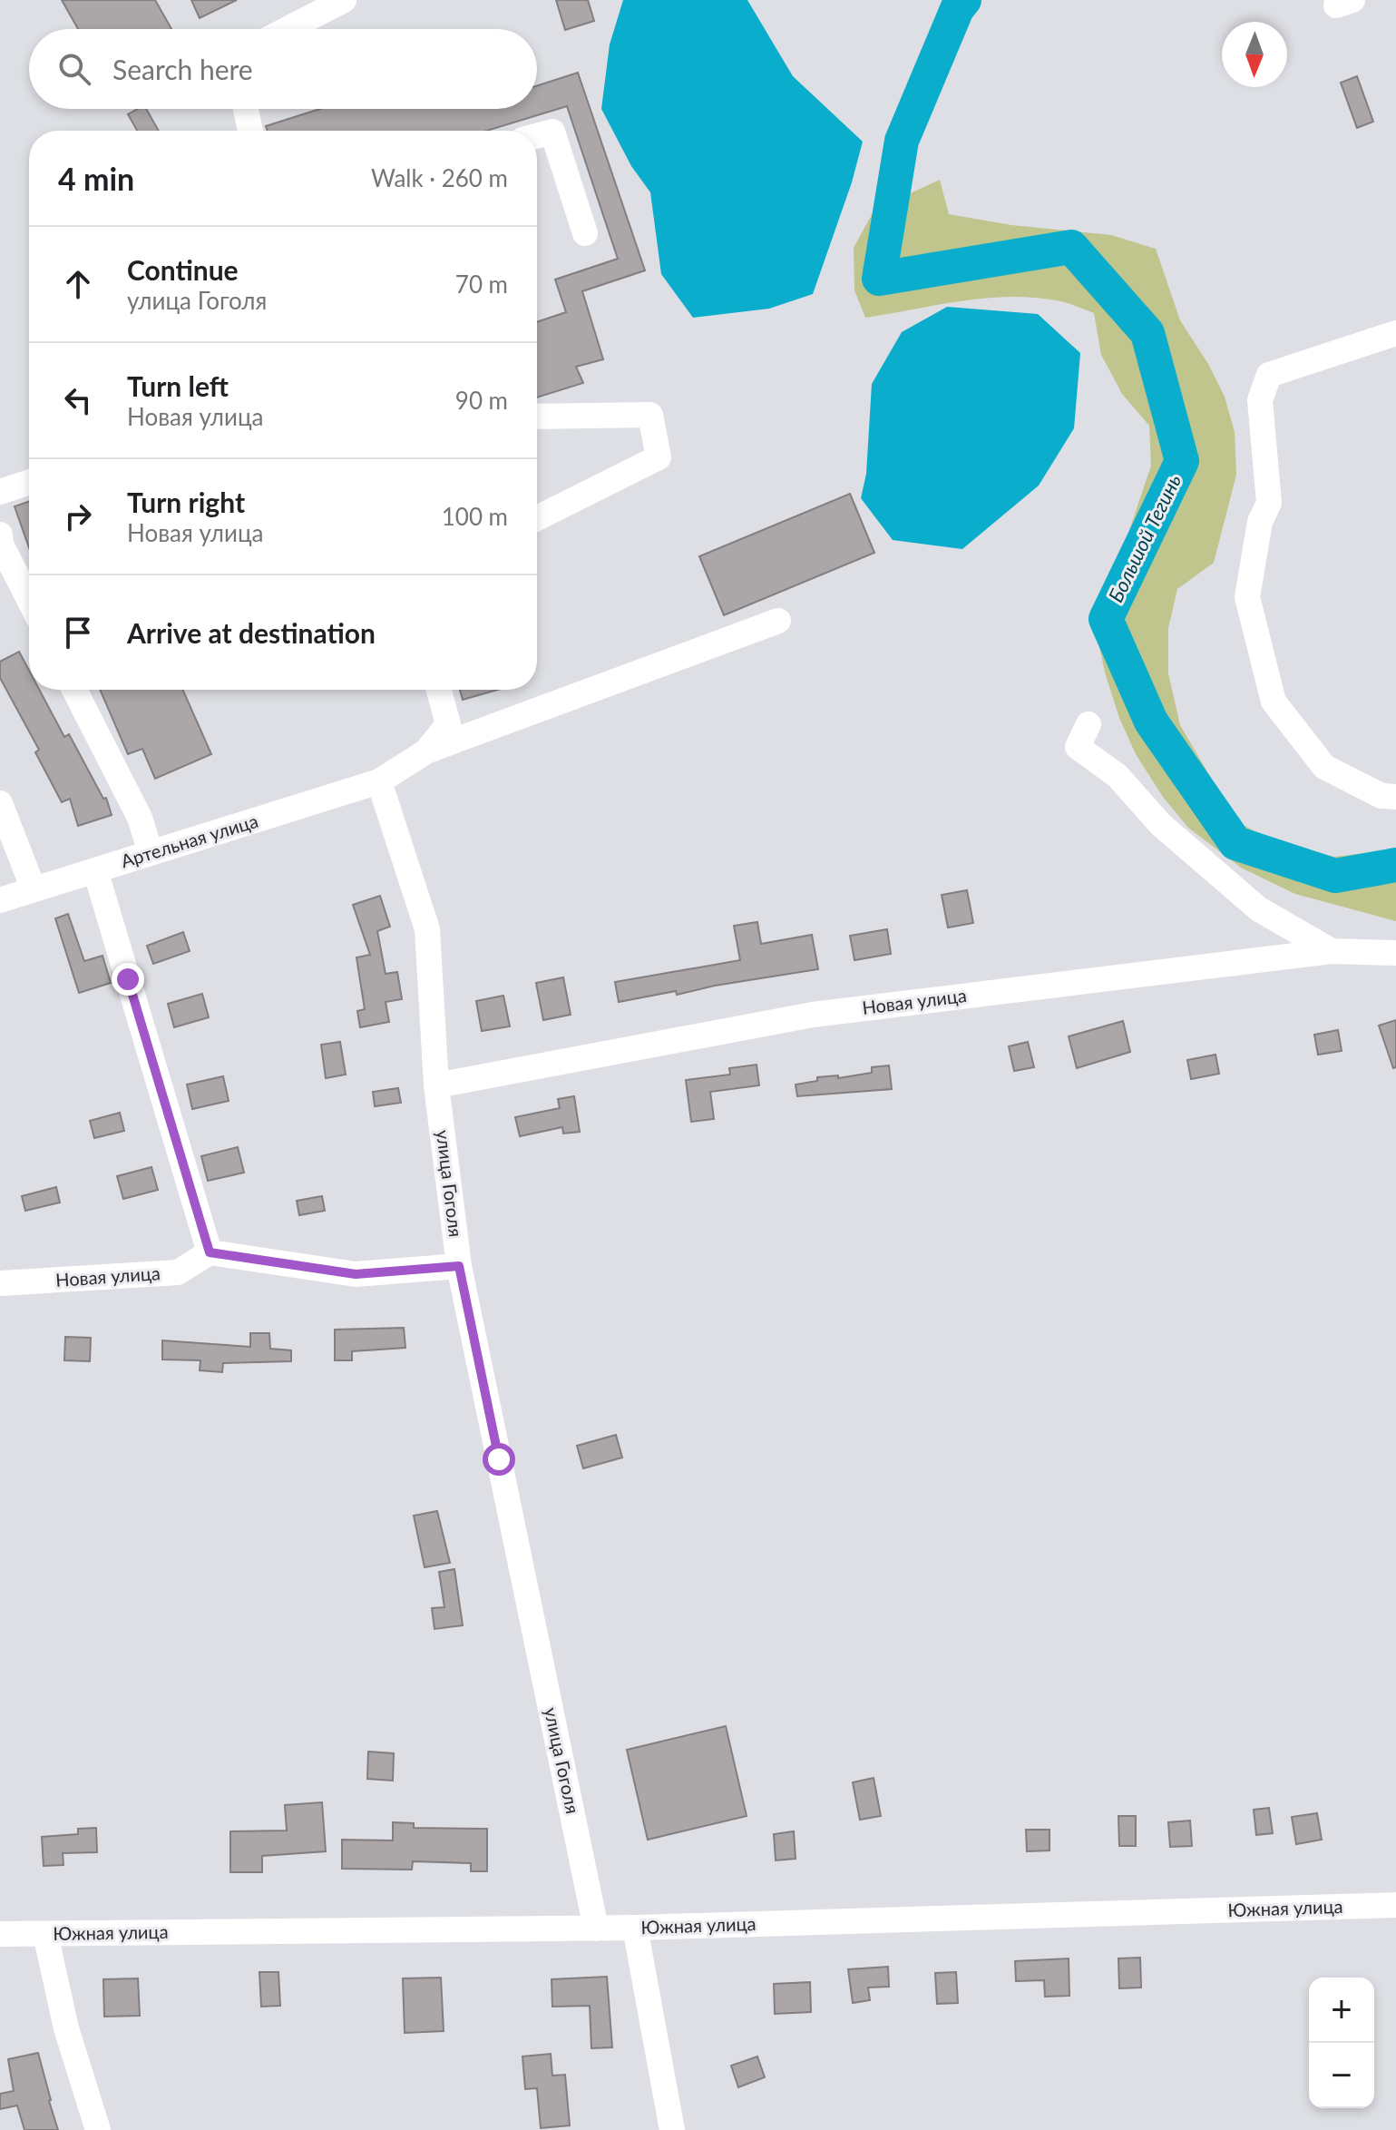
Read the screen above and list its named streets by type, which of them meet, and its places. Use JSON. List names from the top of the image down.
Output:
{
  "streets": {
    "street": [
      "Артельная улица",
      "Новая улица",
      "улица Гоголя",
      "Южная улица"
    ]
  },
  "crossings": [
    ["Артельная улица", "улица Гоголя"],
    ["Новая улица", "улица Гоголя"],
    ["улица Гоголя", "Южная улица"]
  ],
  "water": ["Большой Тегинь"],
  "north": "bottom",
  "page": {
    "search": "Search here",
    "heading": ["4 min", "Walk · 260 m"],
    "list": [
      ["Continue", "улица Гоголя", "70 m"],
      ["Turn left", "Новая улица", "90 m"],
      ["Turn right", "Новая улица", "100 m"],
      "Arrive at destination"
    ],
    "map_buttons": ["+", "−"]
  }
}
